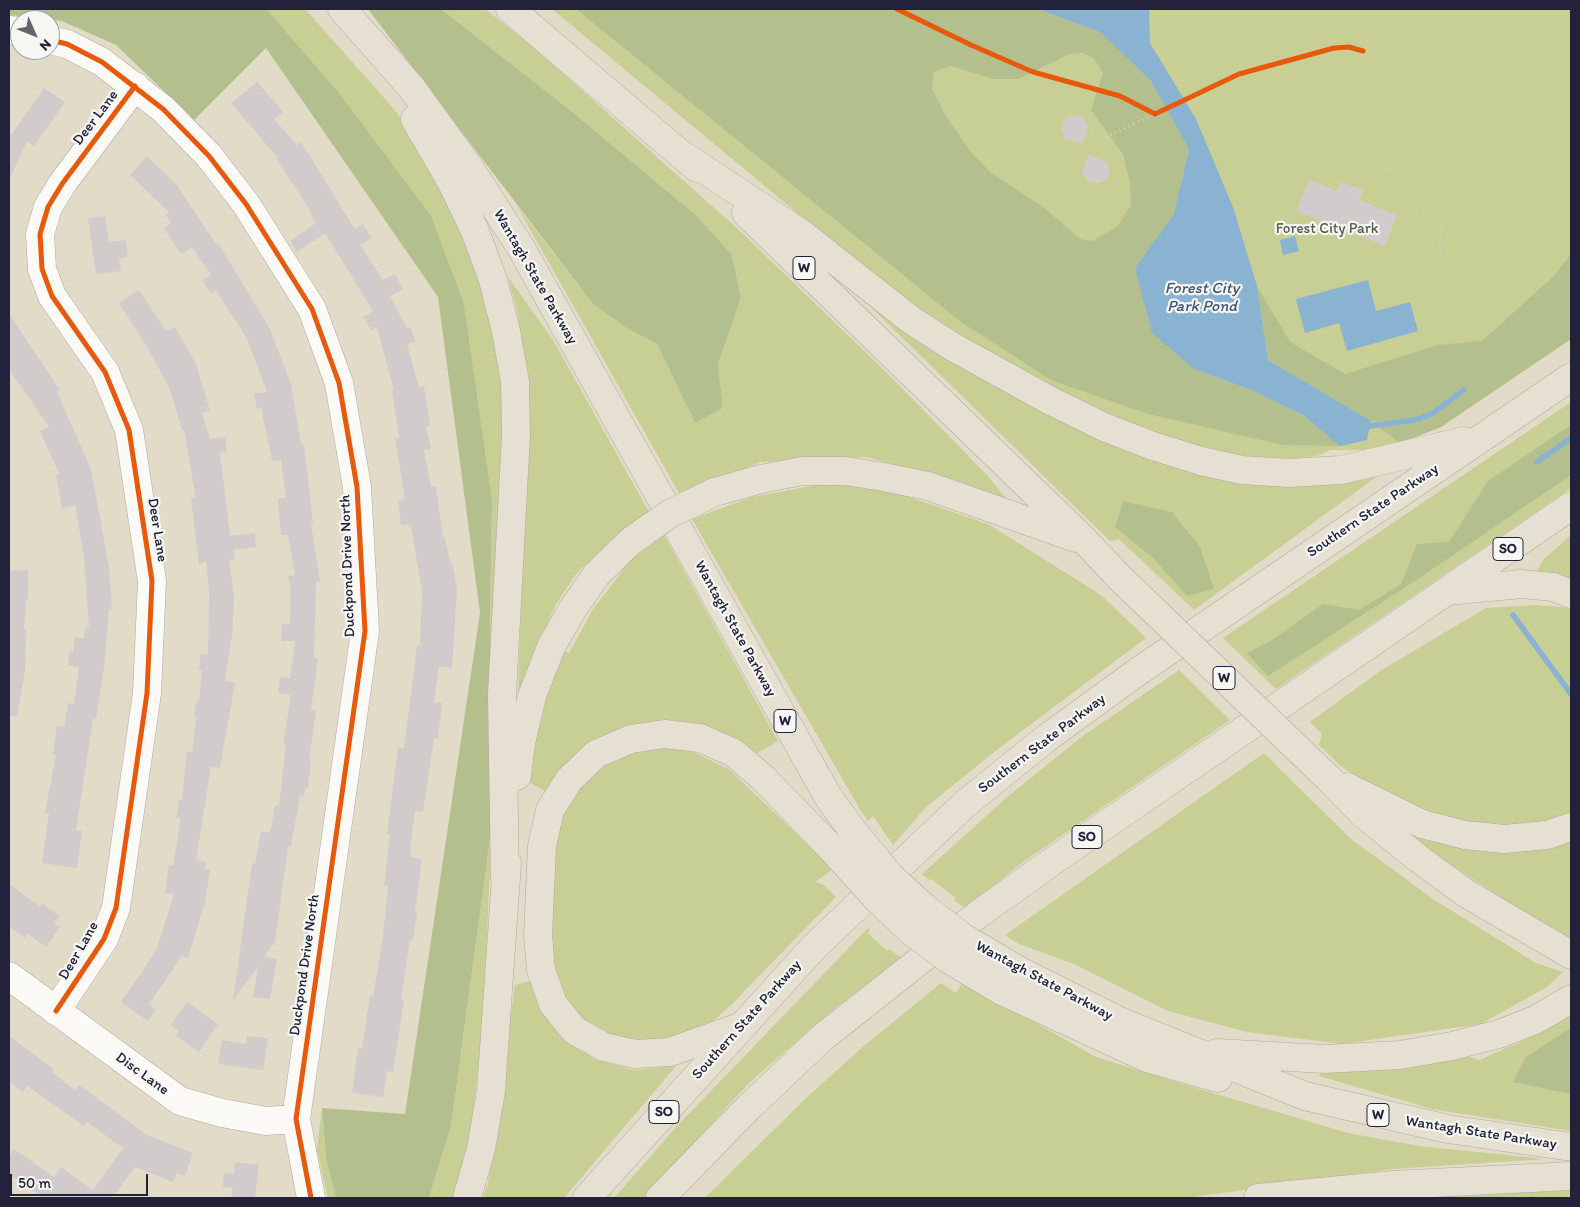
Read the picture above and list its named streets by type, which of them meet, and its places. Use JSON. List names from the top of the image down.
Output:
{
  "streets": {
    "highway": [
      "W",
      "Wantagh State Parkway",
      "Southern State Parkway",
      "SO"
    ],
    "street": ["Deer Lane", "Duckpond Drive North", "Disc Lane"]
  },
  "crossings": [
    ["Deer Lane", "Duckpond Drive North"],
    ["Deer Lane", "Disc Lane"],
    ["Duckpond Drive North", "Disc Lane"]
  ],
  "water": ["Forest City Park Pond"],
  "parks": ["Forest City Park"],
  "scale_bar": "50 m",
  "north": "bottom right"
}
